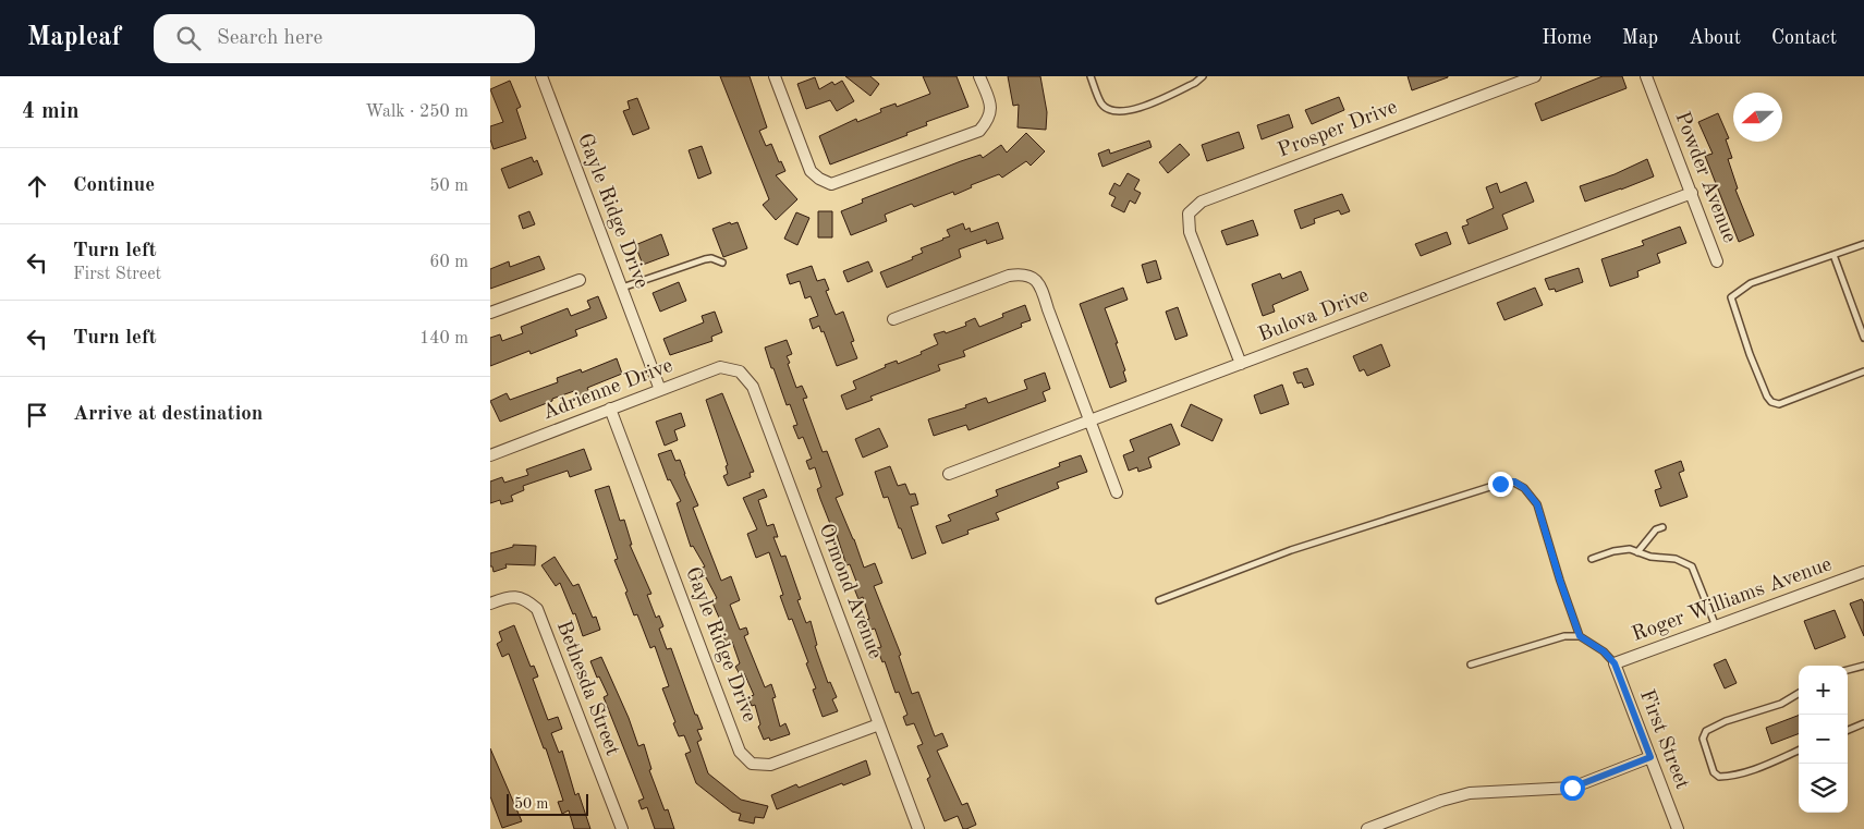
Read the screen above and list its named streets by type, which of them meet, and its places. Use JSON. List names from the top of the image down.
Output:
{
  "streets": {
    "street": [
      "Prosper Drive",
      "Powder Avenue",
      "Gayle Ridge Drive",
      "Bulova Drive",
      "Adrienne Drive",
      "Ormond Avenue",
      "Roger Williams Avenue",
      "Bethesda Street",
      "First Street"
    ]
  },
  "crossings": [
    ["Prosper Drive", "Bulova Drive"],
    ["Powder Avenue", "Bulova Drive"],
    ["Gayle Ridge Drive", "Adrienne Drive"],
    ["Gayle Ridge Drive", "Ormond Avenue"],
    ["Adrienne Drive", "Ormond Avenue"],
    ["Roger Williams Avenue", "First Street"]
  ],
  "scale_bar": "50 m",
  "north": "left",
  "page": {
    "header": "Mapleaf",
    "search": "Search here",
    "nav": [
      "Home",
      "Map",
      "About",
      "Contact"
    ],
    "heading": ["4 min", "Walk · 250 m"],
    "list": [
      ["Continue", "50 m"],
      ["Turn left", "First Street", "60 m"],
      ["Turn left", "140 m"],
      "Arrive at destination"
    ],
    "map_buttons": ["+", "−"],
    "scale": "50 m"
  }
}
